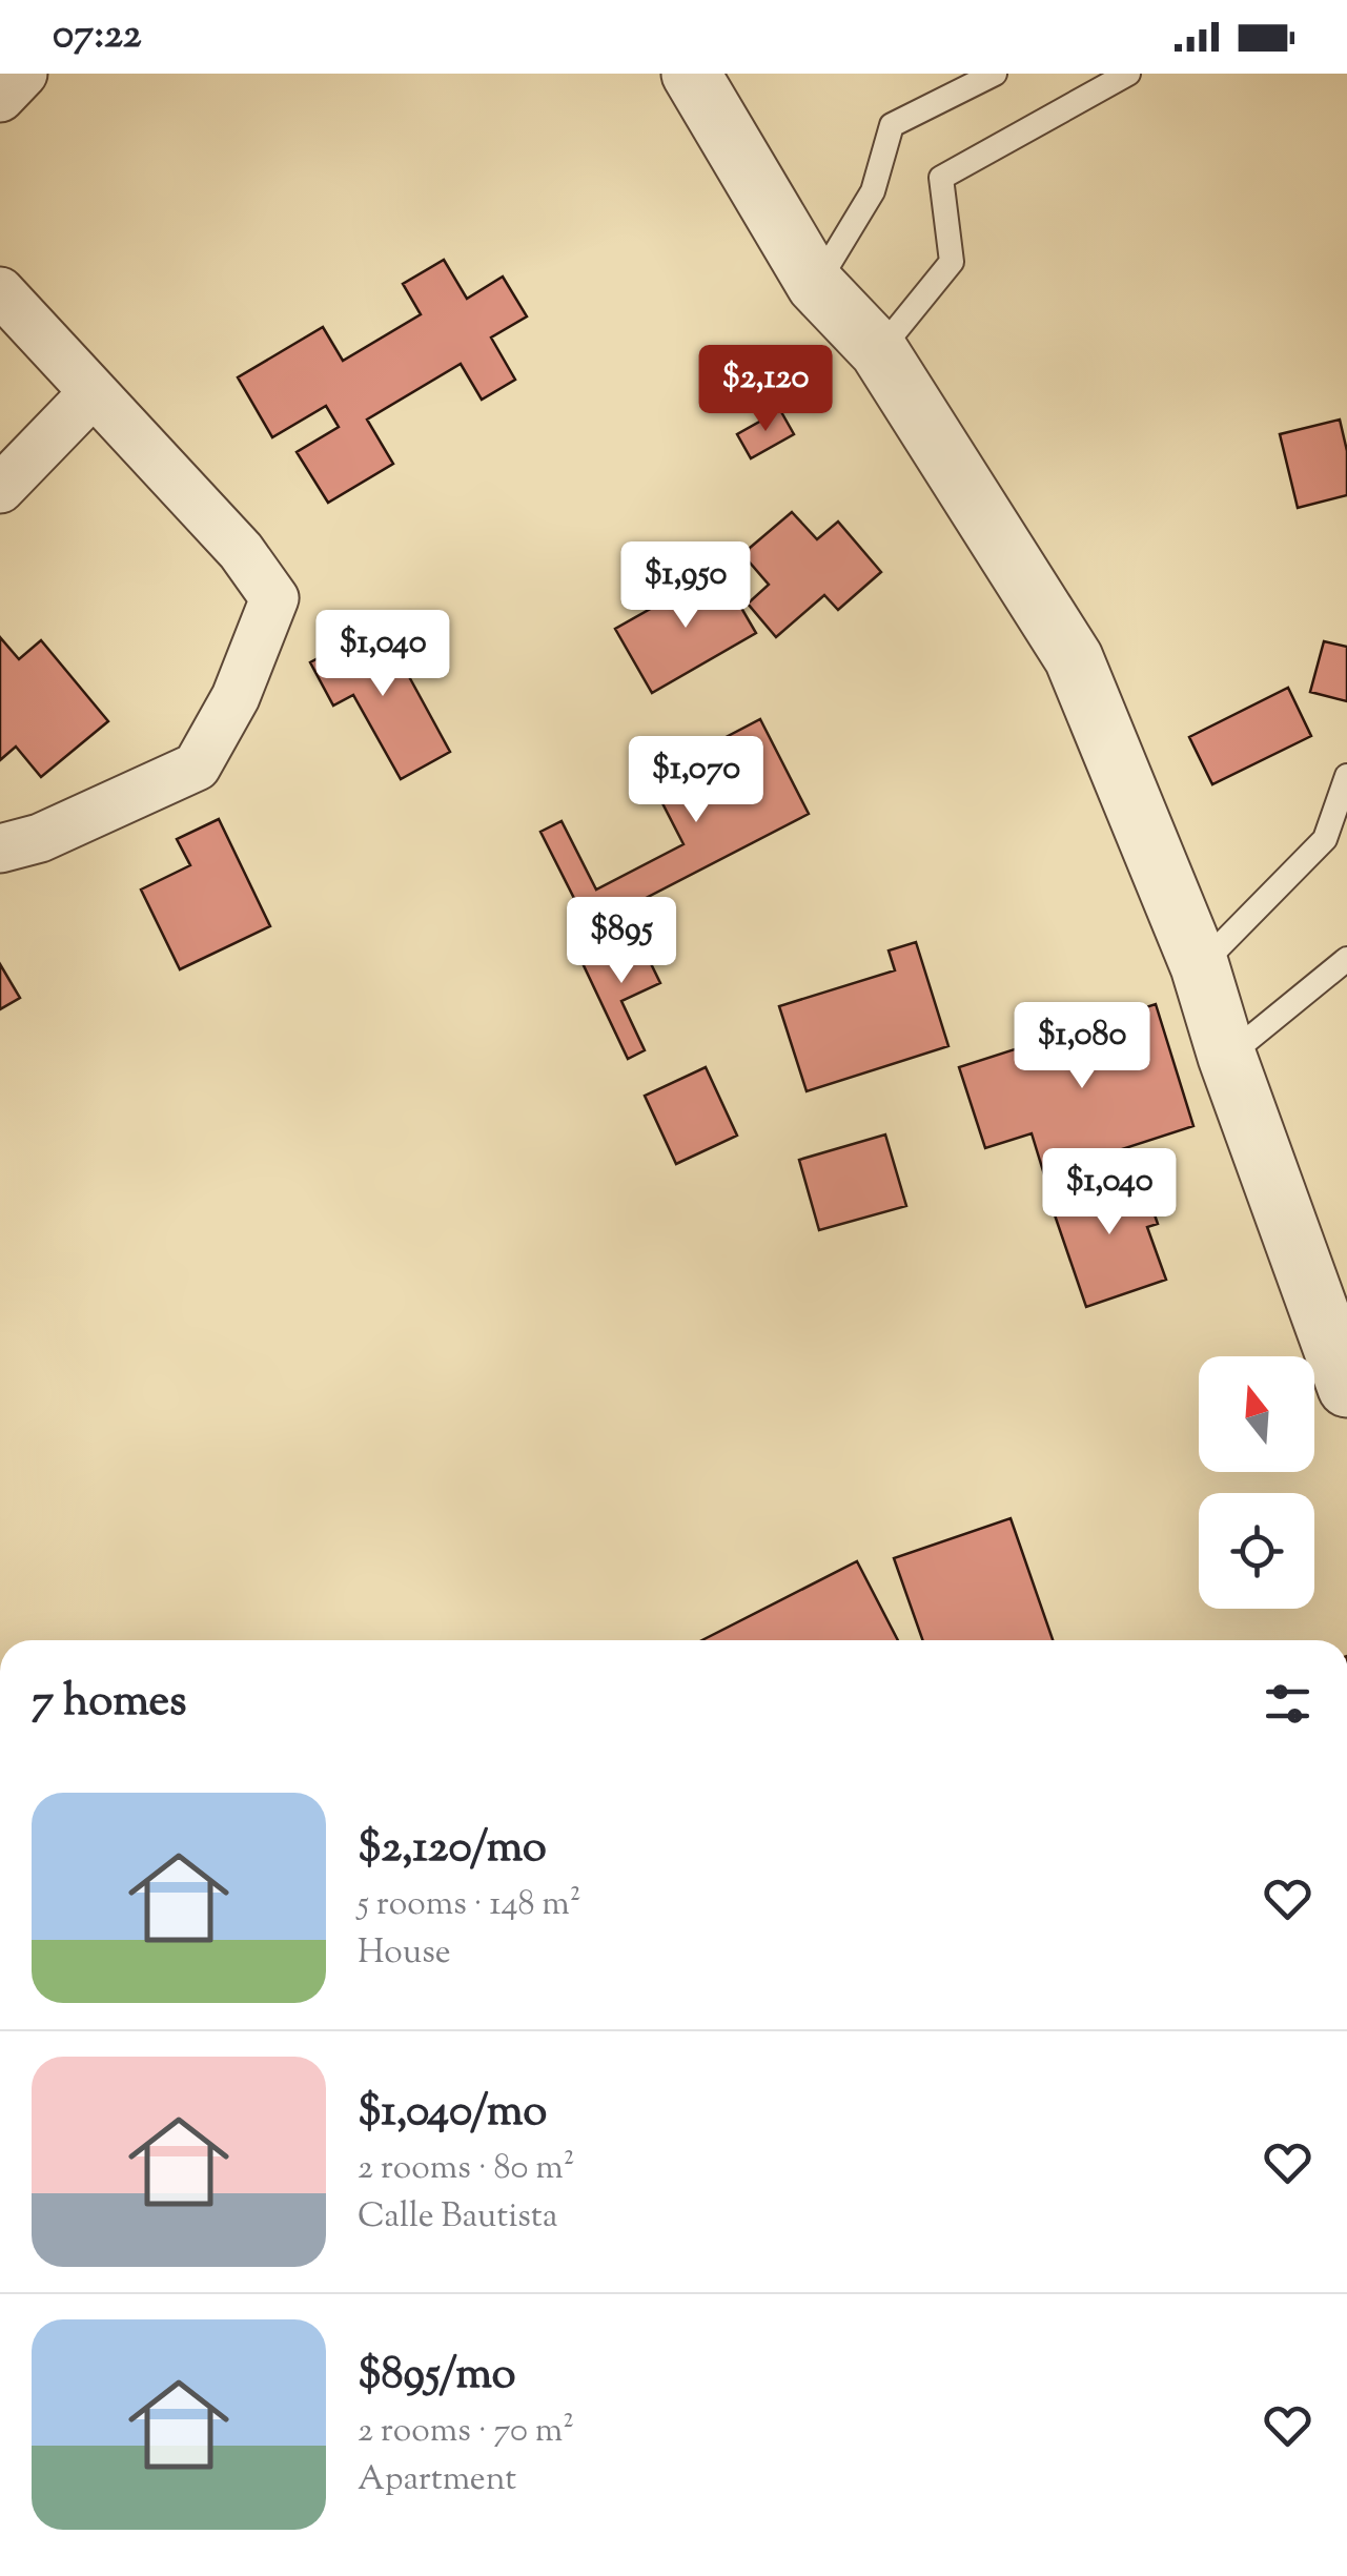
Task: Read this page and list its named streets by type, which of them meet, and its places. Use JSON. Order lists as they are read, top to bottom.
{
  "north": "top",
  "page": {
    "status": "07:22",
    "price": [
      "$2,120",
      "$1,950",
      "$1,040",
      "$1,070",
      "$895",
      "$1,080",
      "$1,040"
    ],
    "heading": "7 homes",
    "list": [
      {
        "name": "$2,120/mo",
        "note": "5 rooms · 148 m² · House"
      },
      {
        "name": "$1,040/mo",
        "note": "2 rooms · 80 m² · Calle Bautista"
      },
      {
        "name": "$895/mo",
        "note": "2 rooms · 70 m² · Apartment"
      }
    ]
  }
}
